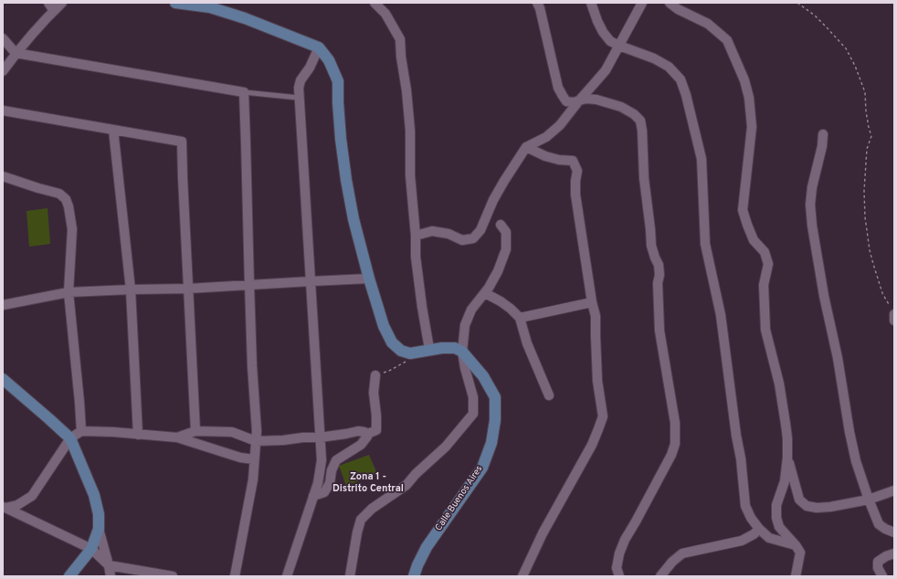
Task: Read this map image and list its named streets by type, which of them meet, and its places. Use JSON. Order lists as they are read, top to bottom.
{
  "streets": {
    "street": ["Calle Buenos Aires"]
  },
  "districts": ["Zona 1 - Distrito Central"]
}
